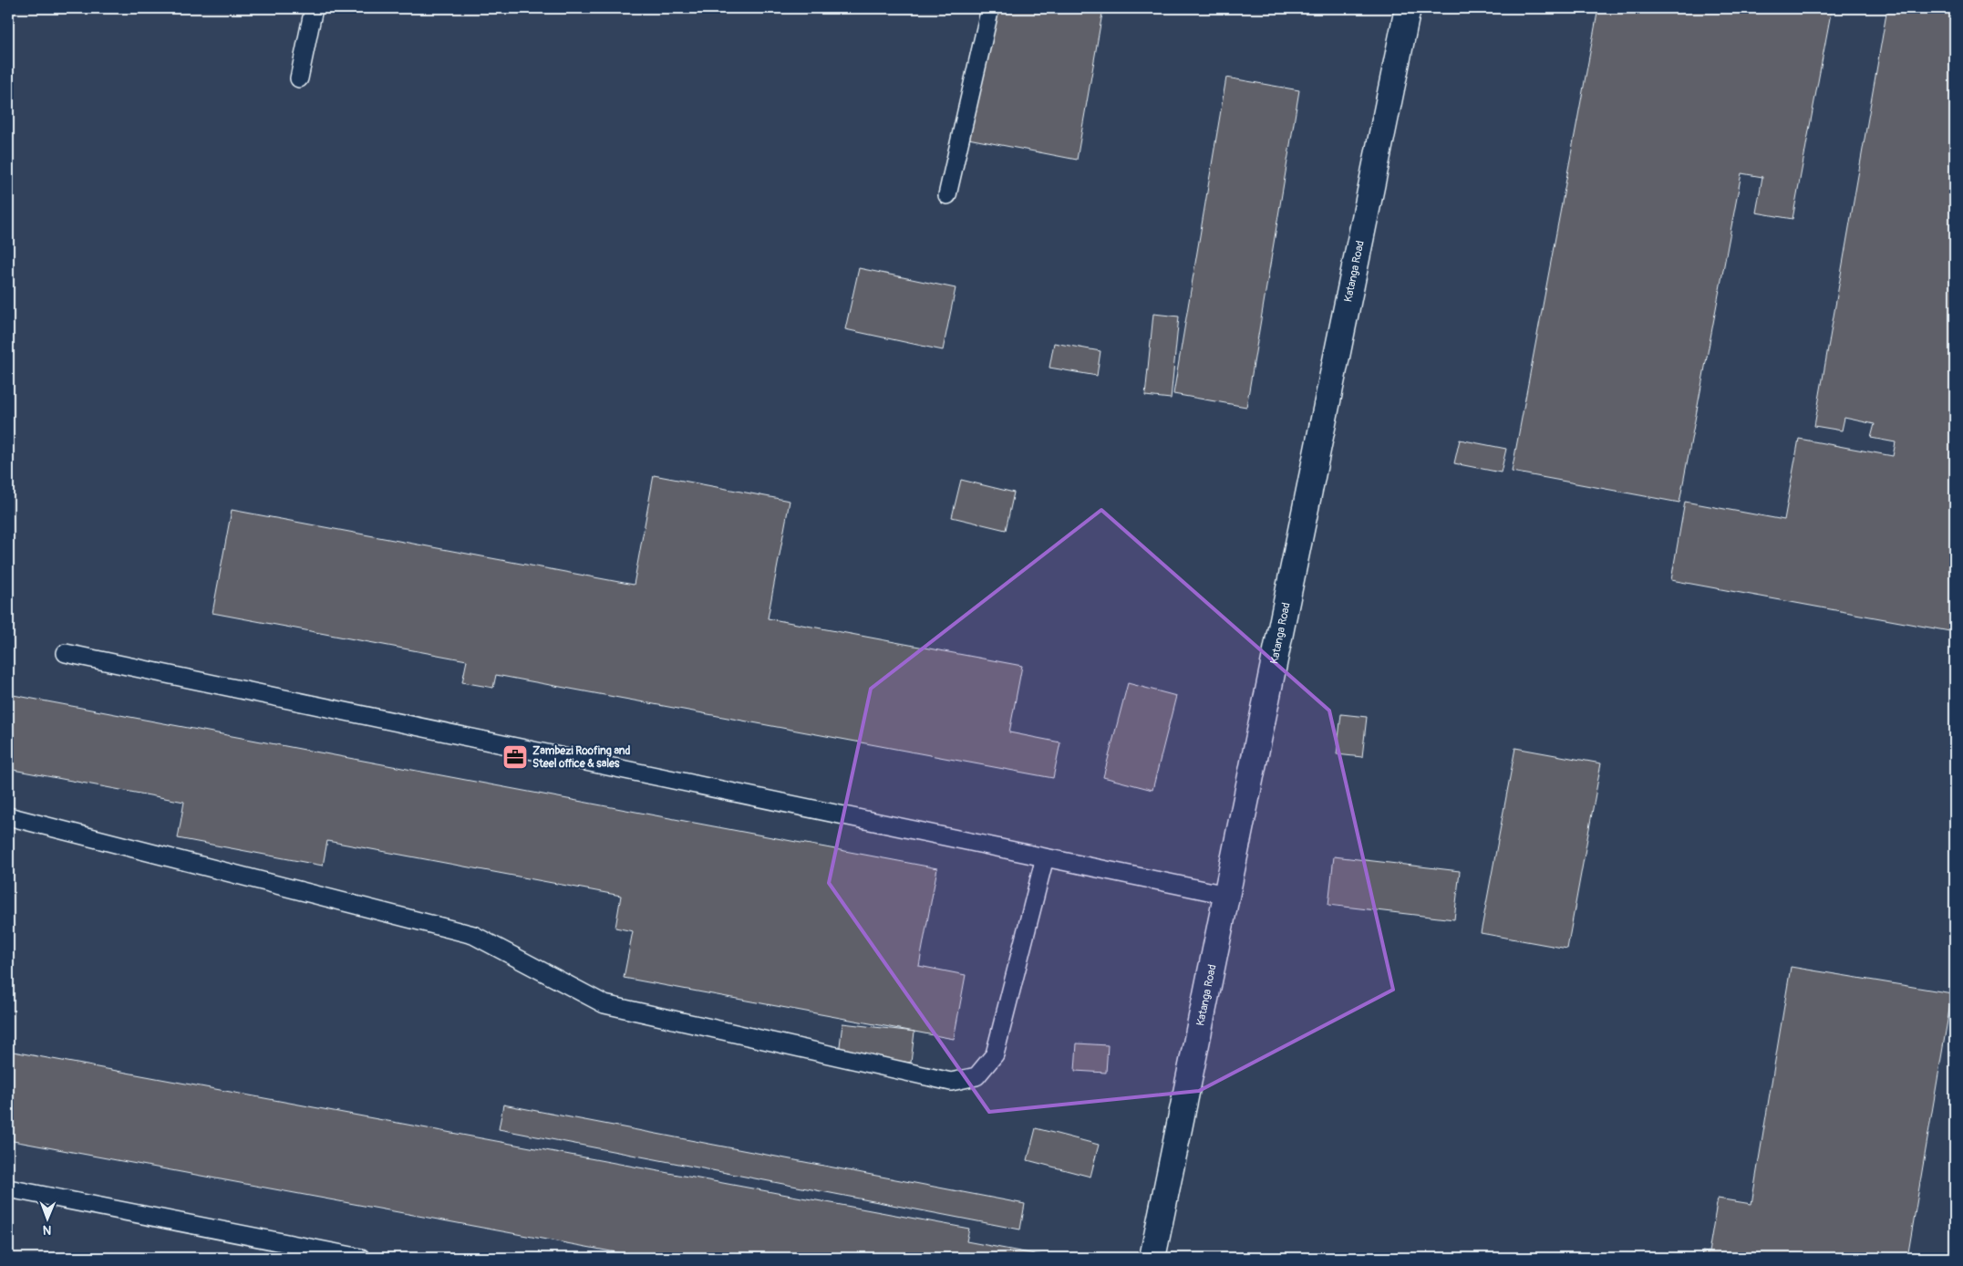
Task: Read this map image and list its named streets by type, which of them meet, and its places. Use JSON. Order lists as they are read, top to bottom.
{
  "streets": {
    "street": ["Katanga Road"]
  },
  "places": {
    "office": ["Zambezi Roofing and Steel office & sales"]
  },
  "north": "bottom"
}
